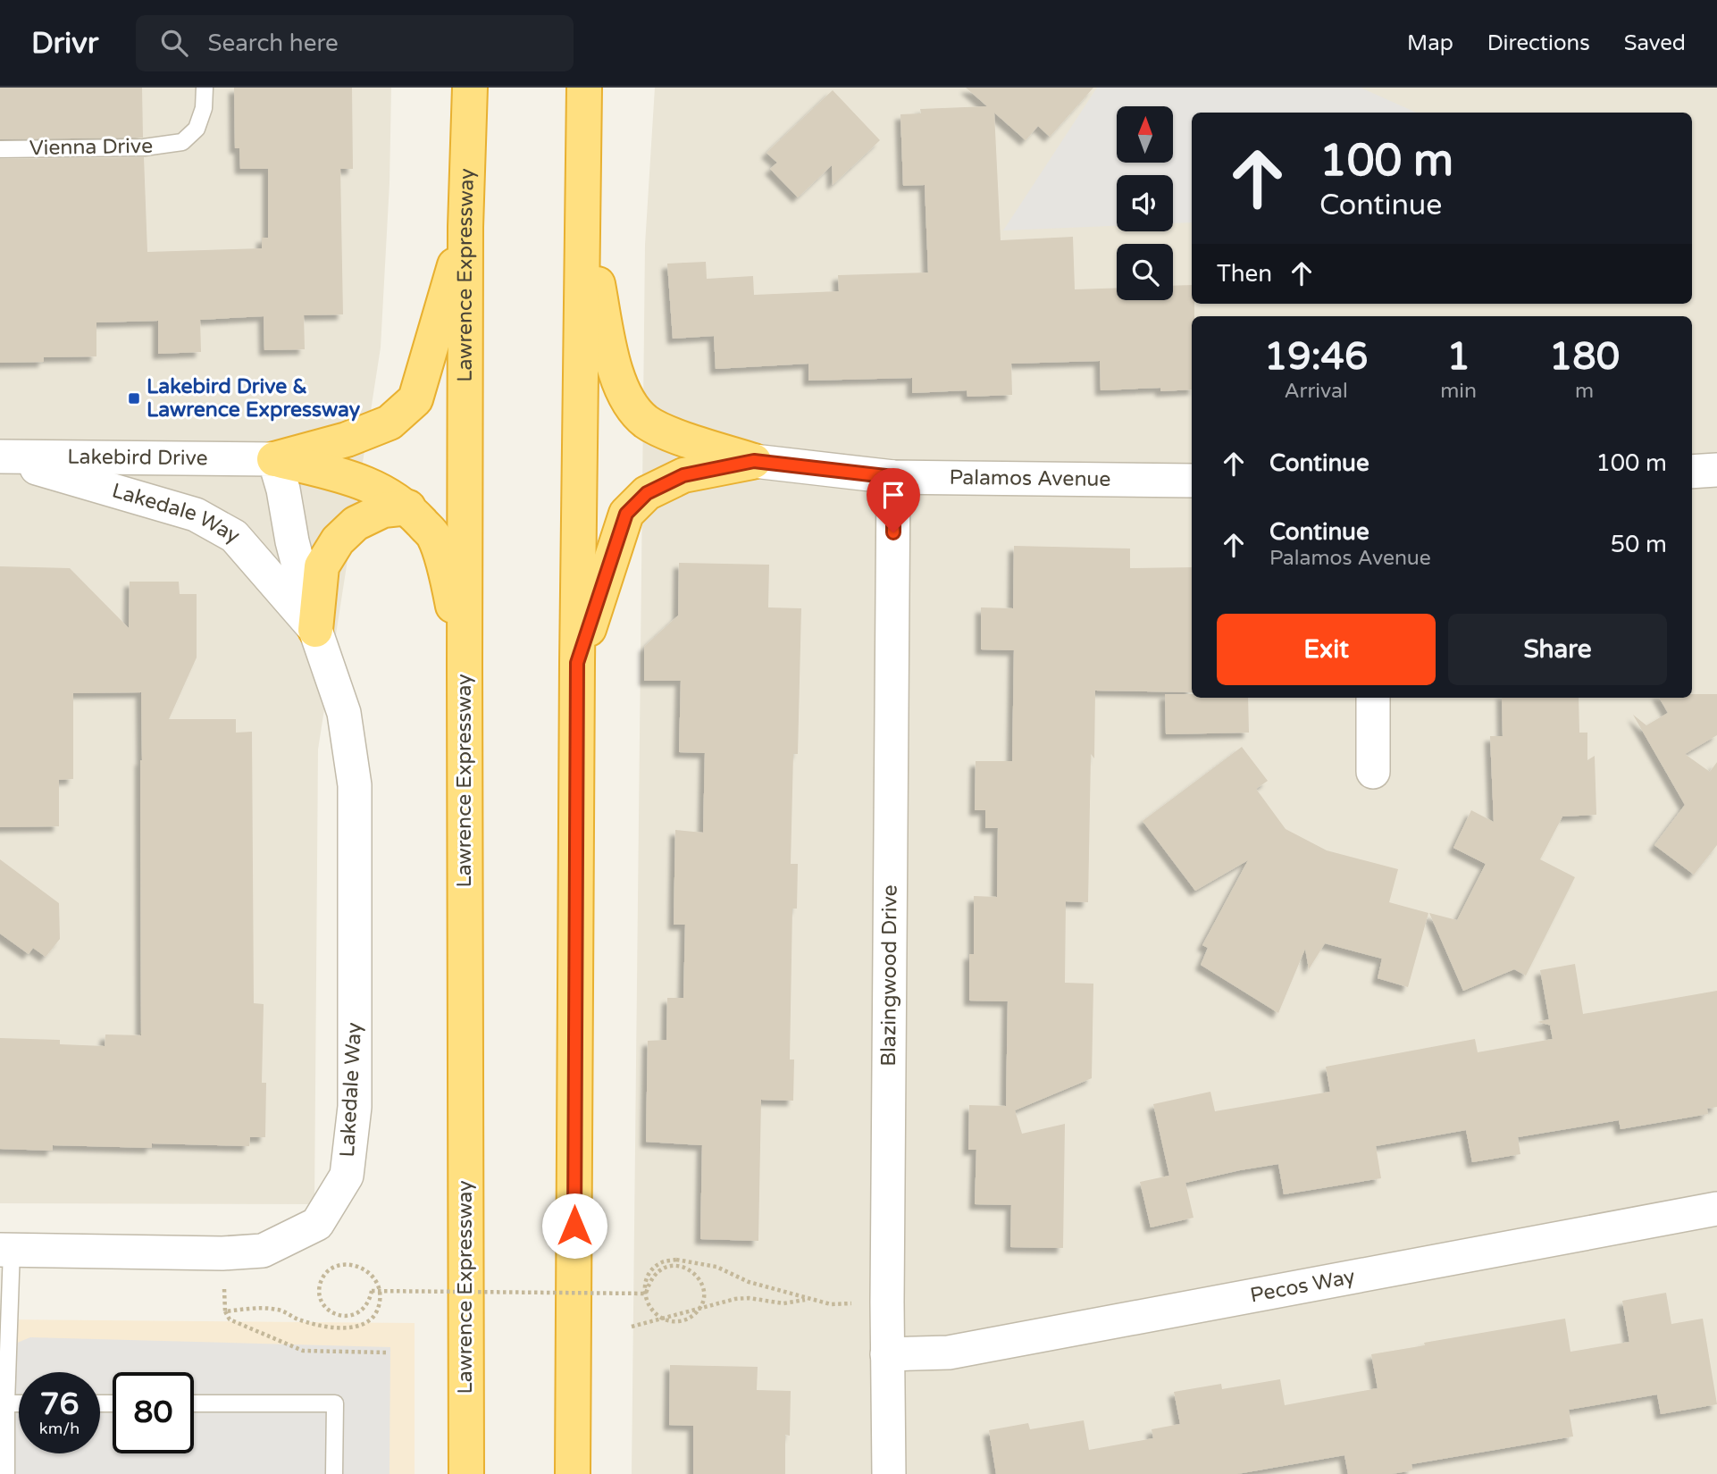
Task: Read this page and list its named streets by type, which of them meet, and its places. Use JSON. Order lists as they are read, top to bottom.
{
  "streets": {
    "highway": ["Lawrence Expressway"],
    "street": [
      "Lakebird Drive",
      "Palamos Avenue",
      "Lakedale Way",
      "Blazingwood Drive",
      "Pecos Way"
    ],
    "lane": ["Vienna Drive"]
  },
  "crossings": [
    ["Lakebird Drive", "Lakedale Way"],
    ["Palamos Avenue", "Blazingwood Drive"],
    ["Blazingwood Drive", "Pecos Way"]
  ],
  "places": {
    "transit": ["Lakebird Drive & Lawrence Expressway"]
  },
  "north": "top",
  "page": {
    "header": "Drivr",
    "search": "Search here",
    "nav": ["Map", "Directions", "Saved"],
    "turn": ["100 m", "Continue"],
    "then": "Then",
    "eta": [
      "19:46",
      "Arrival",
      "1",
      "min",
      "180",
      "m"
    ],
    "list": [
      {
        "name": "Continue",
        "value": "100 m"
      },
      {
        "name": "Continue",
        "note": "Palamos Avenue",
        "value": "50 m"
      }
    ],
    "buttons": ["Exit", "Share"],
    "speed": "76 km/h",
    "limit": "80"
  }
}
